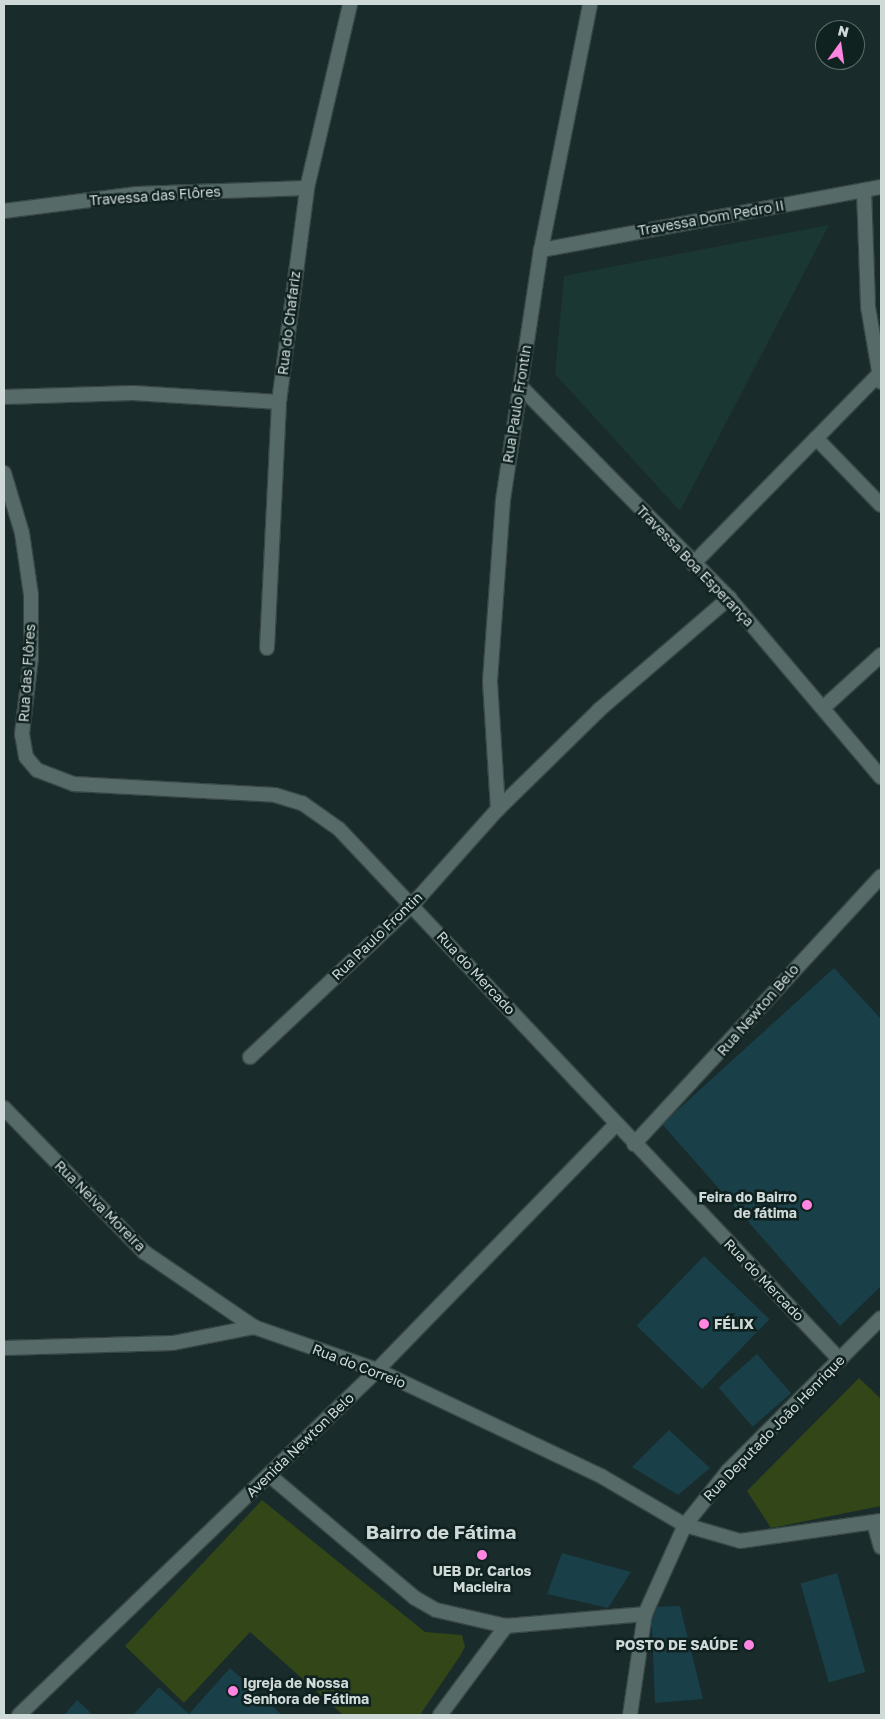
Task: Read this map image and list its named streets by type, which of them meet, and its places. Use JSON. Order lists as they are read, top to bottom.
{
  "streets": {
    "street": [
      "Travessa das Flôres",
      "Travessa Dom Pedro II",
      "Rua do Chafariz",
      "Rua Paulo Frontin",
      "Travessa Boa Esperança",
      "Rua das Flôres",
      "Rua do Mercado",
      "Rua Newton Belo",
      "Rua Neiva Moreira",
      "Rua do Correio",
      "Rua Deputado João Henrique",
      "Avenida Newton Belo"
    ]
  },
  "crossings": [
    ["Travessa das Flôres", "Rua do Chafariz"],
    ["Travessa Dom Pedro II", "Rua Paulo Frontin"],
    ["Rua Paulo Frontin", "Travessa Boa Esperança"],
    ["Rua Paulo Frontin", "Rua do Mercado"],
    ["Rua das Flôres", "Rua do Mercado"],
    ["Rua do Mercado", "Rua Newton Belo"],
    ["Rua do Mercado", "Rua Deputado João Henrique"],
    ["Rua do Mercado", "Avenida Newton Belo"],
    ["Rua Neiva Moreira", "Rua do Correio"],
    ["Rua do Correio", "Rua Deputado João Henrique"],
    ["Rua do Correio", "Avenida Newton Belo"]
  ],
  "districts": ["Bairro de Fátima"],
  "places": [
    "Feira do Bairro de fátima",
    "FÉLIX",
    "UEB Dr. Carlos Macieira",
    "POSTO DE SAÚDE",
    "Igreja de Nossa Senhora de Fátima"
  ],
  "north": "top"
}
